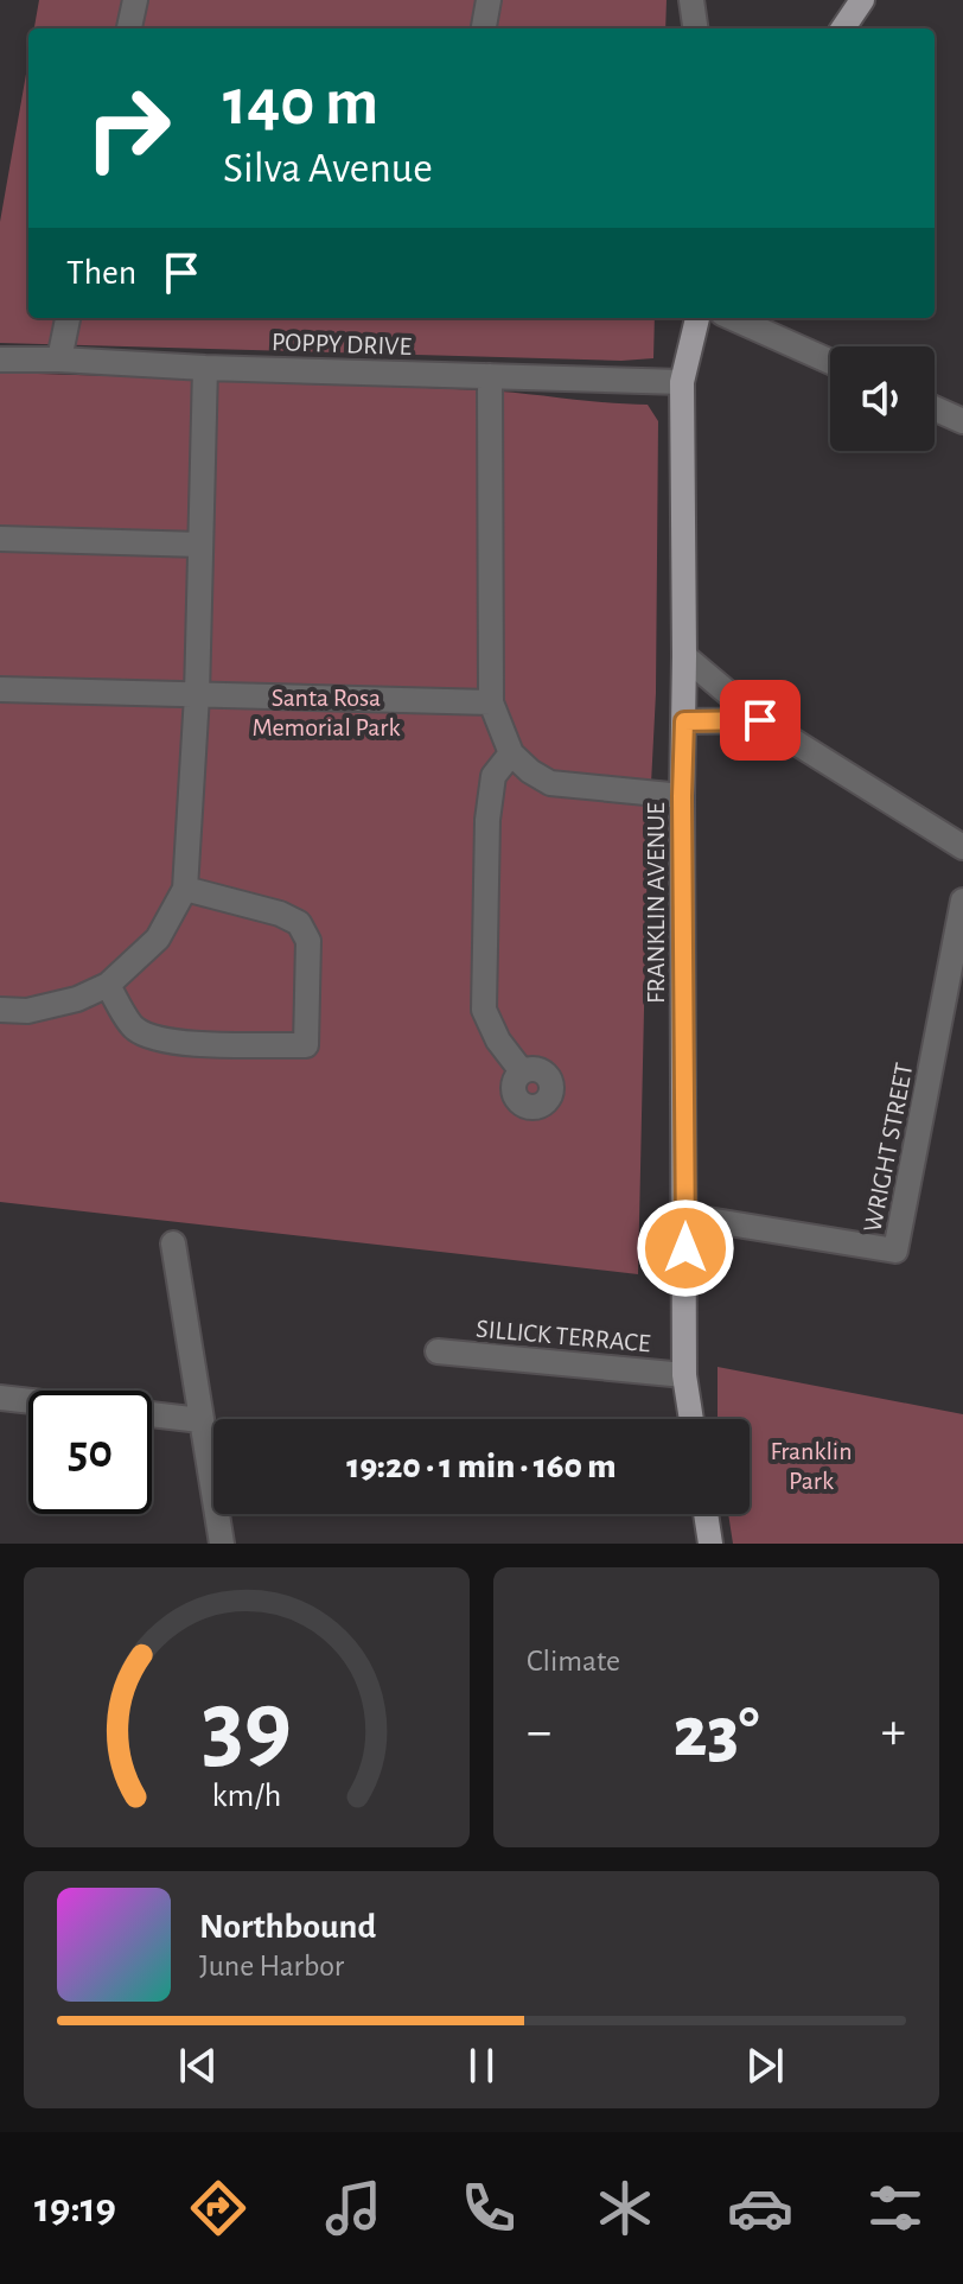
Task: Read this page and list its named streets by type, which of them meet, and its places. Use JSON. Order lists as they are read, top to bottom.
{
  "streets": {
    "main road": ["FRANKLIN AVENUE"],
    "street": ["POPPY DRIVE", "WRIGHT STREET", "SILLICK TERRACE"]
  },
  "crossings": [
    ["POPPY DRIVE", "FRANKLIN AVENUE"],
    ["FRANKLIN AVENUE", "WRIGHT STREET"],
    ["FRANKLIN AVENUE", "SILLICK TERRACE"]
  ],
  "parks": ["Santa Rosa Memorial Park", "Franklin Park"],
  "page": {
    "turn": ["140 m", "Silva Avenue"],
    "then": "Then",
    "limit": "50",
    "trip": "19:20 · 1 min · 160 m",
    "tile": "Climate",
    "heat": ["−", "23°", "+"],
    "song": ["Northbound", "June Harbor"],
    "tabs": "19:19",
    "gauge": ["39", "km/h"]
  }
}
